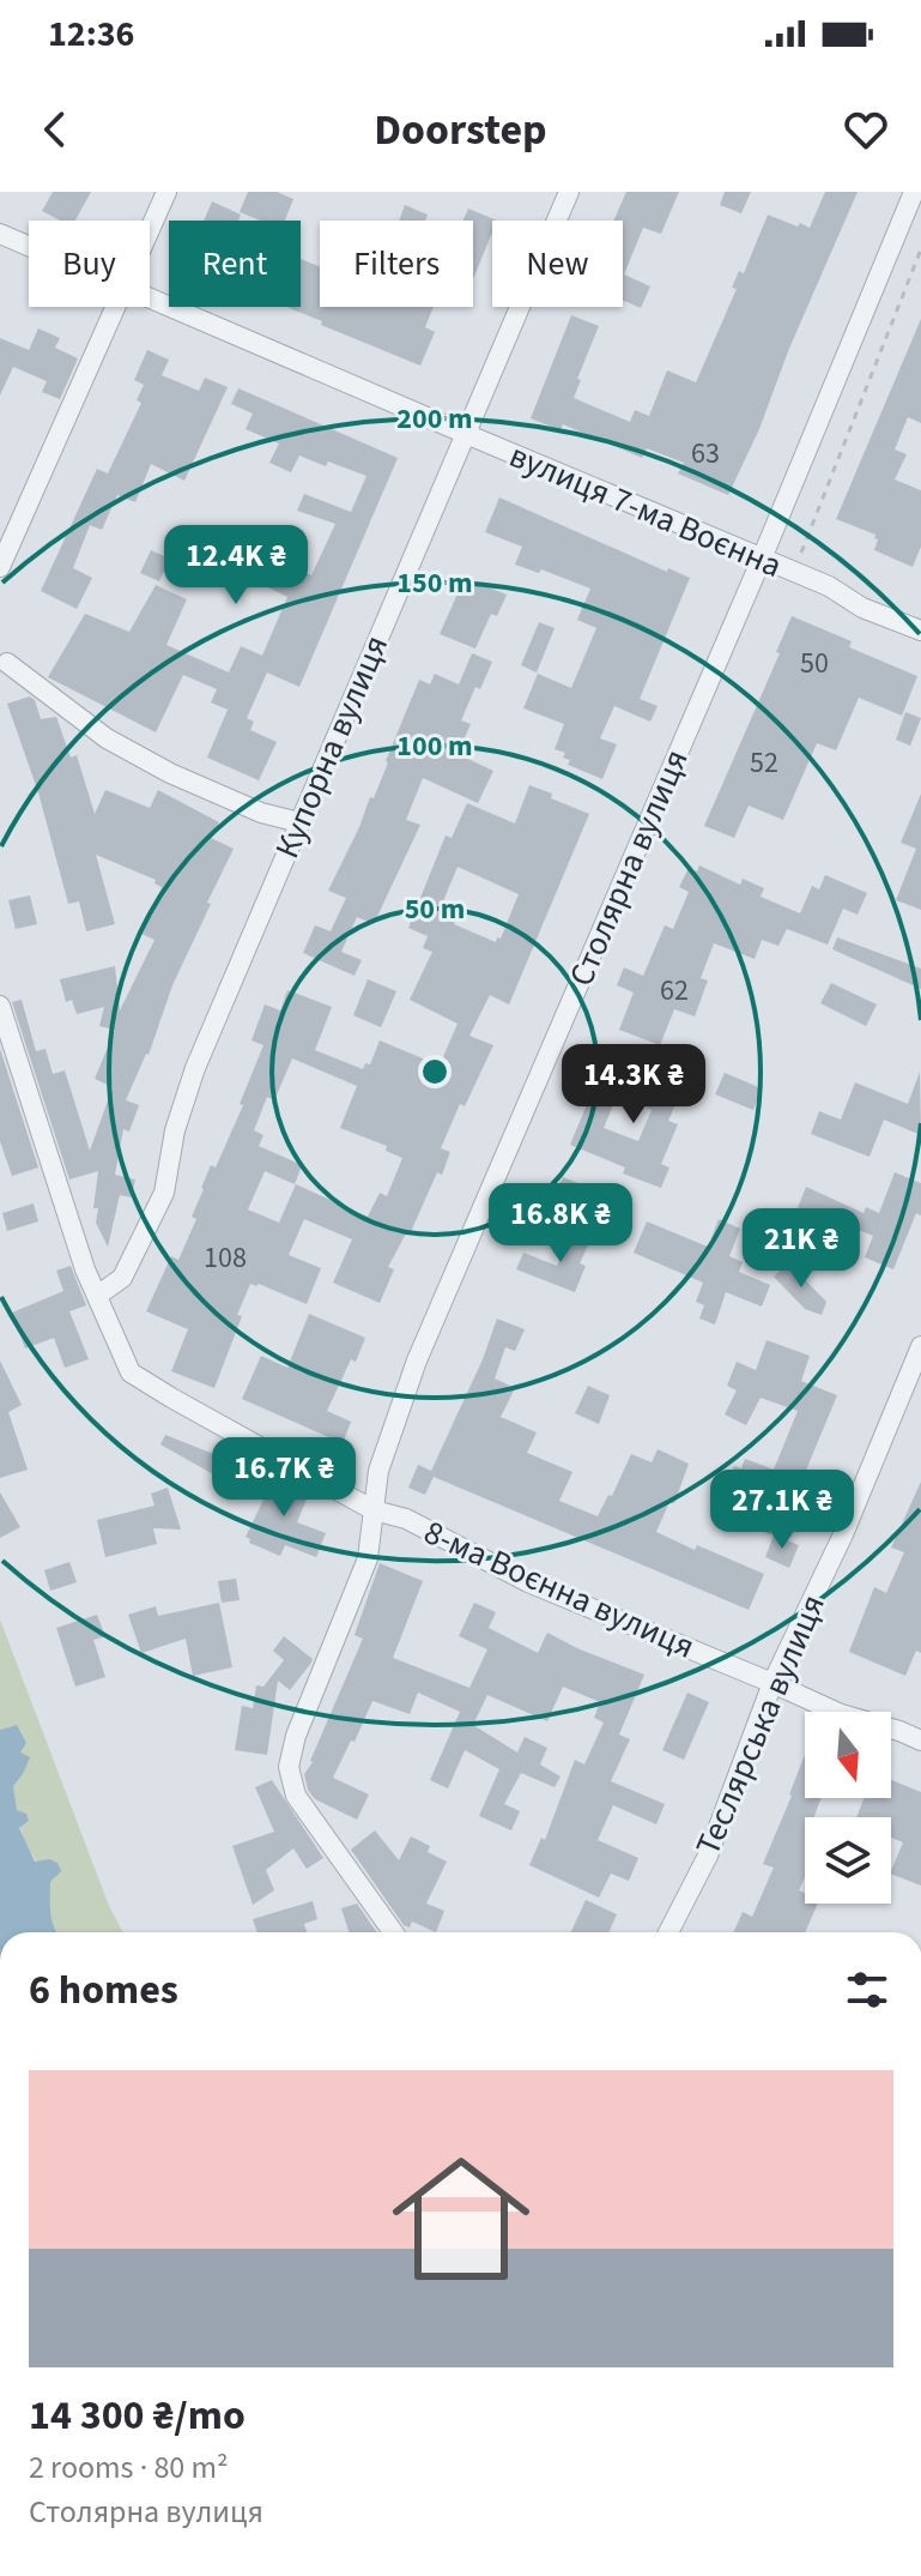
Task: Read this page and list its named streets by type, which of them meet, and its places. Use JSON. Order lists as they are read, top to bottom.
{
  "streets": {
    "street": [
      "вулиця 7-ма Воєнна",
      "Купорна вулиця",
      "Столярна вулиця",
      "8-ма Воєнна вулиця",
      "Теслярська вулиця"
    ]
  },
  "crossings": [
    ["вулиця 7-ма Воєнна", "Купорна вулиця"],
    ["вулиця 7-ма Воєнна", "Столярна вулиця"],
    ["Купорна вулиця", "8-ма Воєнна вулиця"],
    ["Столярна вулиця", "8-ма Воєнна вулиця"],
    ["8-ма Воєнна вулиця", "Теслярська вулиця"]
  ],
  "house_numbers": [
    "63",
    "50",
    "52",
    "62",
    "108"
  ],
  "north": "bottom",
  "page": {
    "status": "12:36",
    "header": "Doorstep",
    "chip": [
      "Buy",
      "Rent",
      "Filters",
      "New"
    ],
    "price": [
      "12.4K ₴",
      "14.3K ₴",
      "16.8K ₴",
      "21K ₴",
      "16.7K ₴",
      "27.1K ₴"
    ],
    "heading": "6 homes",
    "list": [
      {
        "name": "14 300 ₴/mo",
        "note": "2 rooms · 80 m² · Столярна вулиця"
      }
    ]
  },
  "rings": [
    "200 m",
    "150 m",
    "100 m",
    "50 m"
  ]
}
